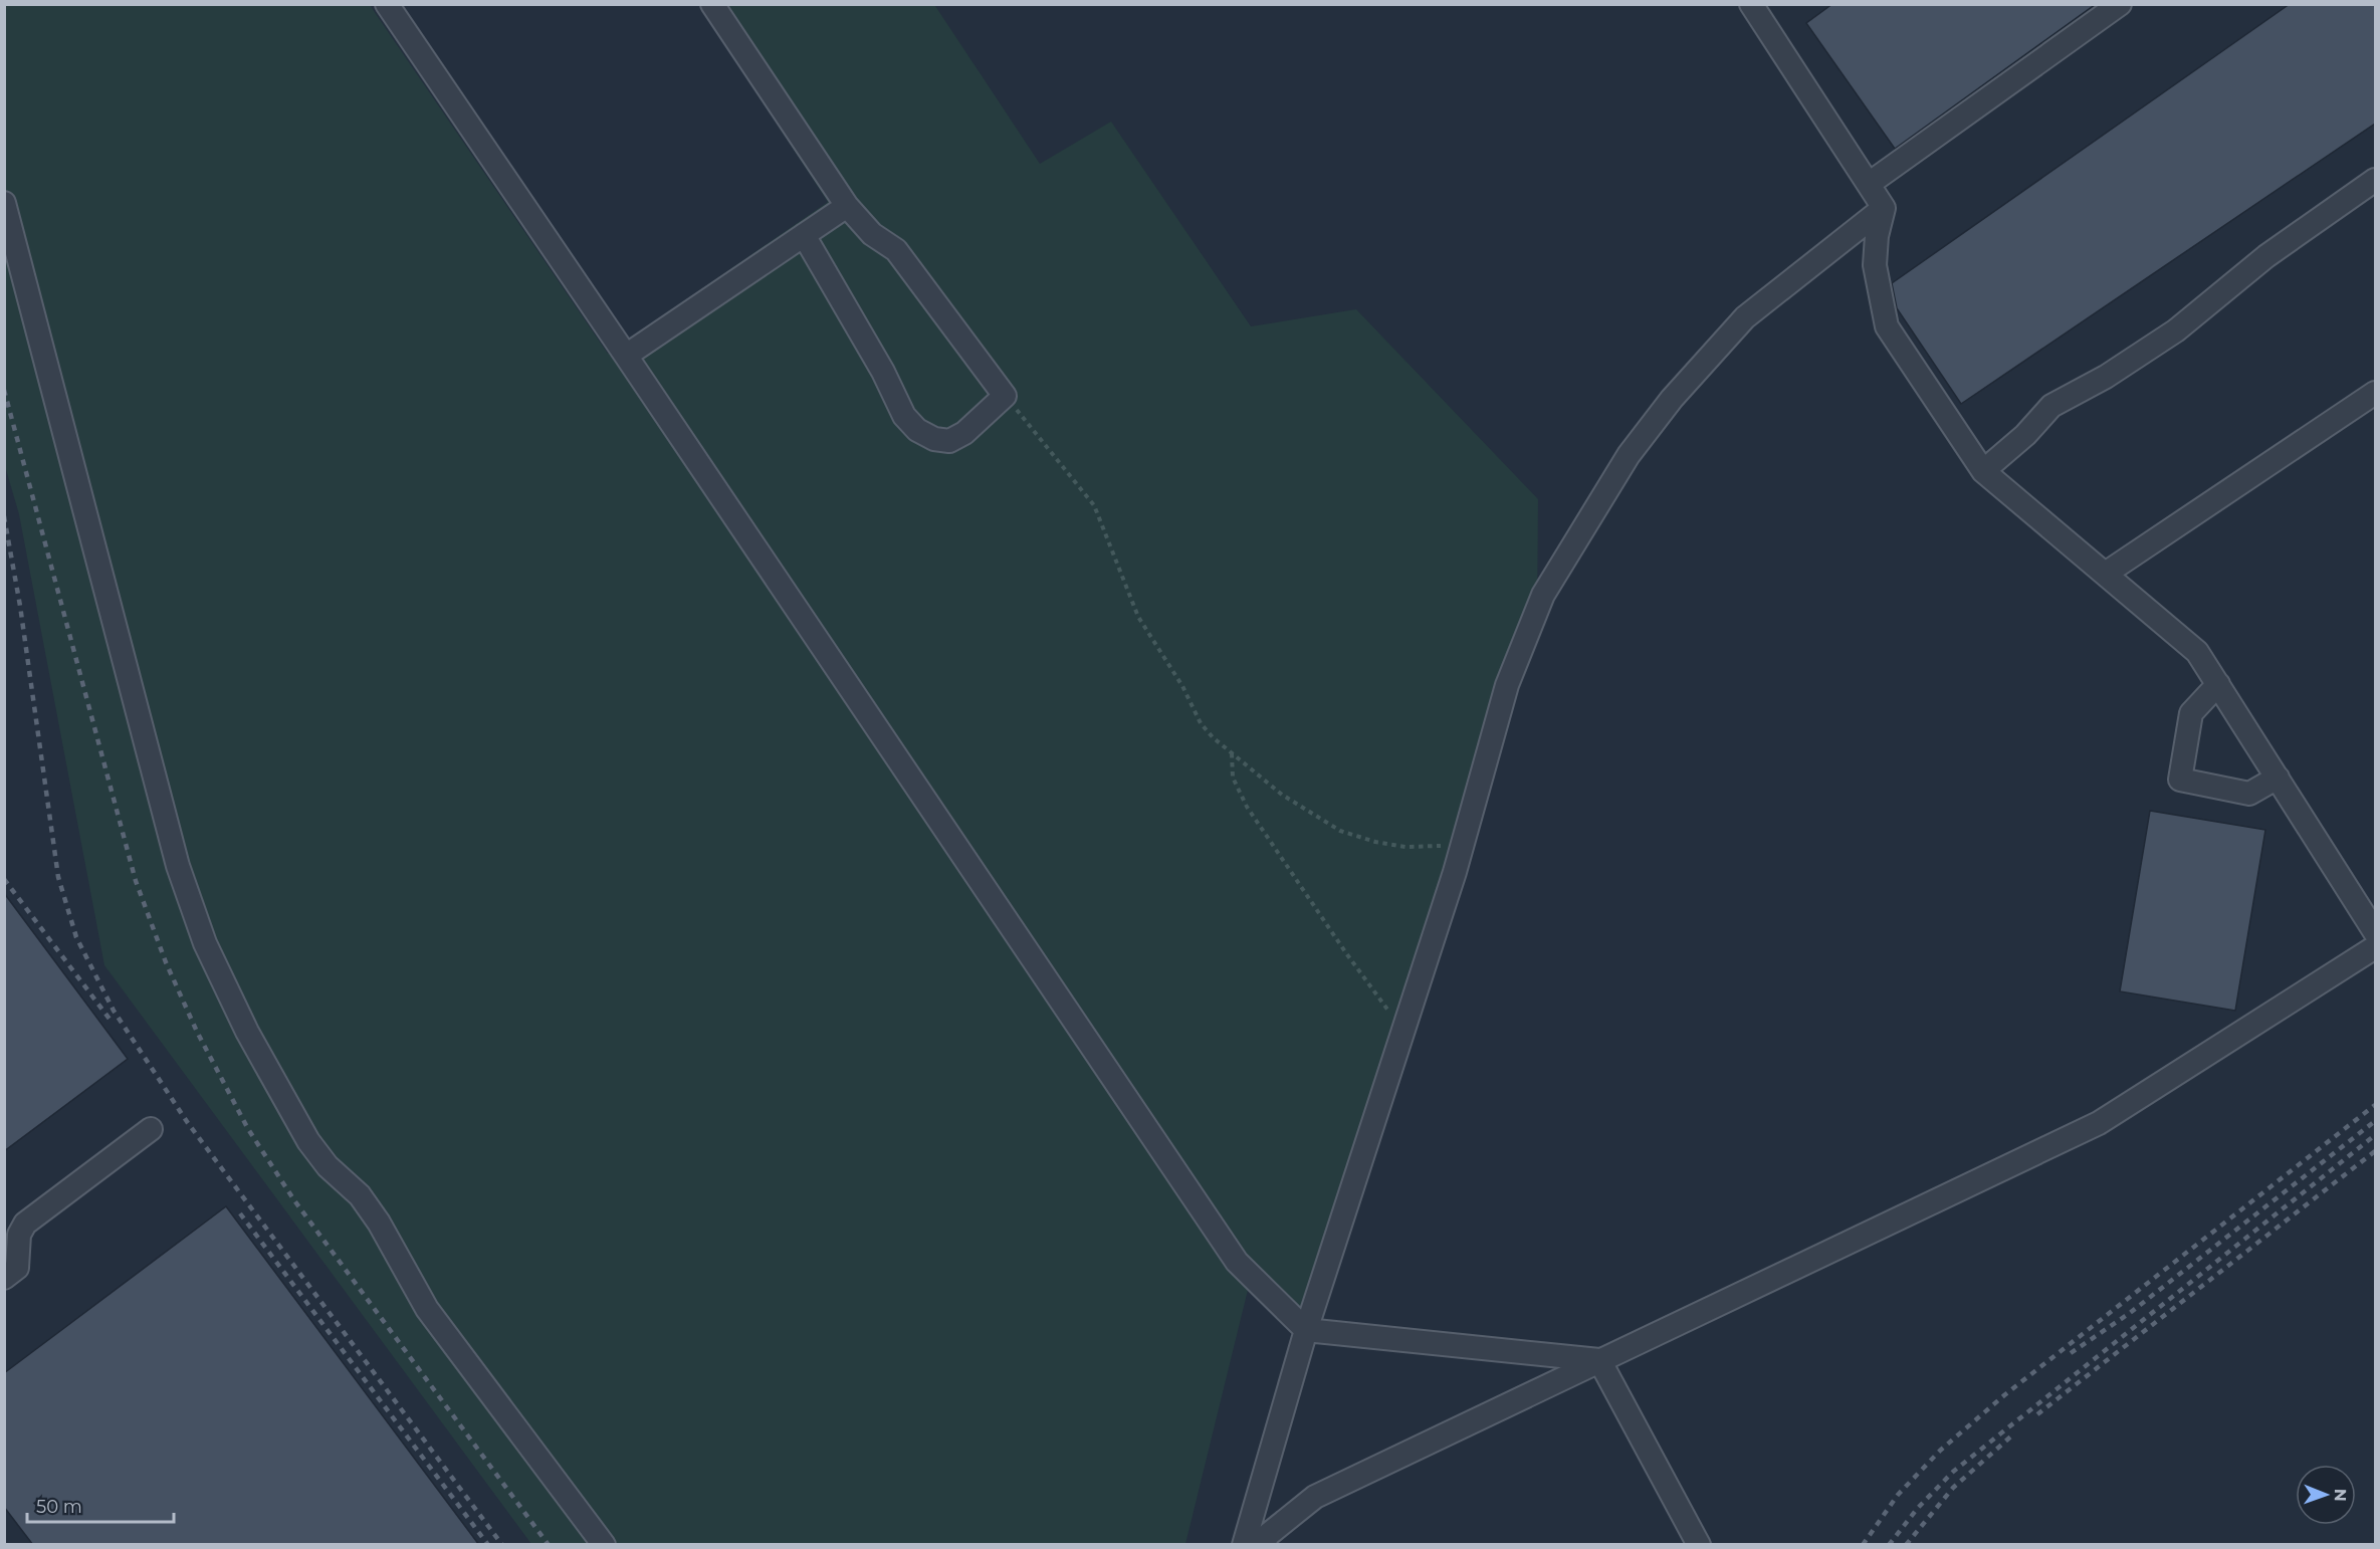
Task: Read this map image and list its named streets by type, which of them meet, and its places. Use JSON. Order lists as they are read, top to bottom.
{
  "scale_bar": "50 m",
  "north": "right"
}
